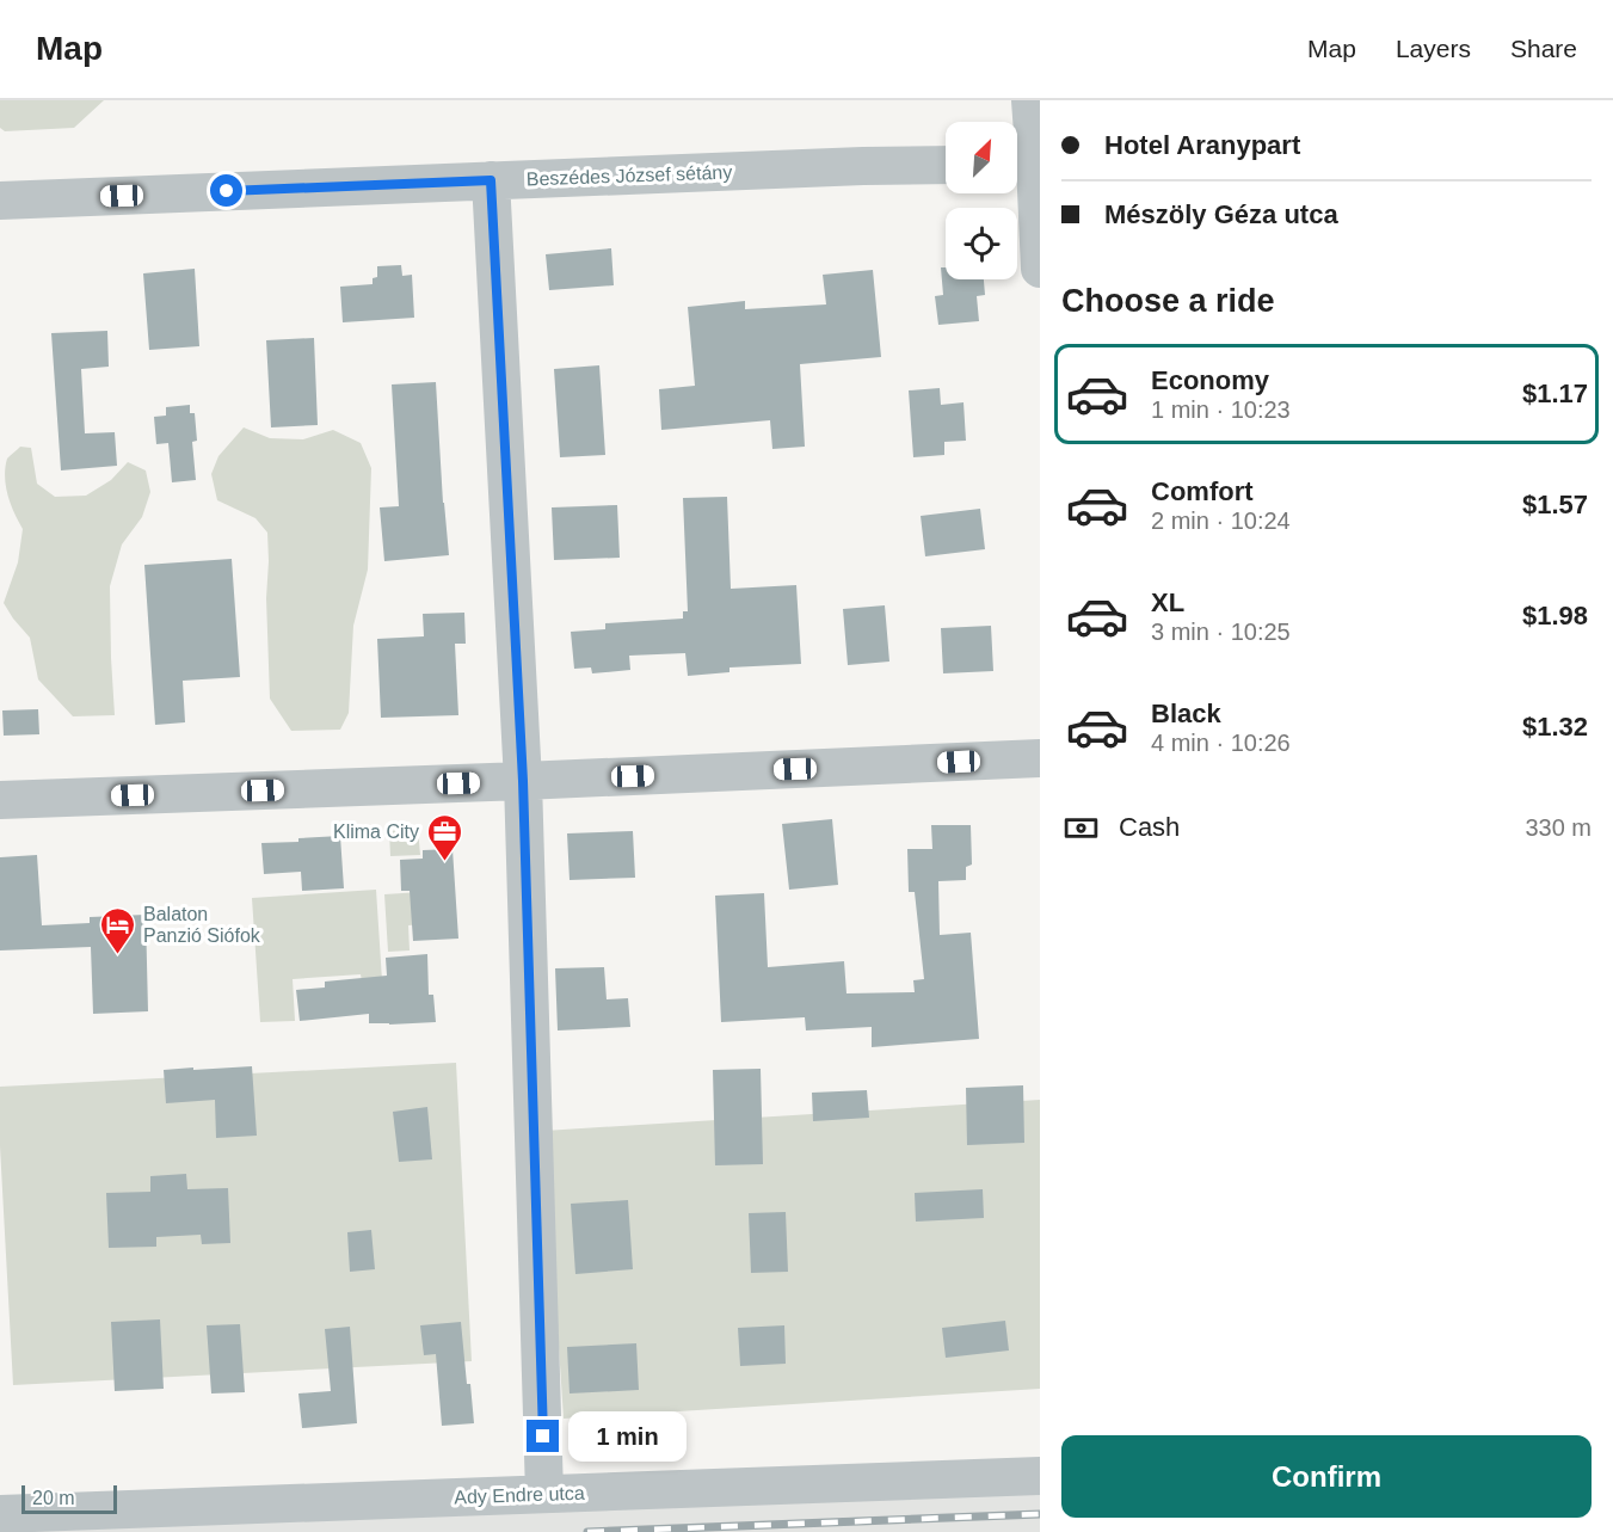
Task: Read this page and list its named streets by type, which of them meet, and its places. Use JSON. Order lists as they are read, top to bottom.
{
  "streets": {
    "street": ["Beszédes József sétány", "Ady Endre utca"]
  },
  "places": {
    "office": ["Klima City"],
    "hotel": ["Balaton Panzió Siófok"]
  },
  "scale_bar": "20 m",
  "north": "top right",
  "page": {
    "header": "Map",
    "nav": ["Map", "Layers", "Share"],
    "banner": ["Hotel Aranypart", "Mészöly Géza utca"],
    "heading": "Choose a ride",
    "list": [
      {
        "name": "Economy",
        "note": "1 min · 10:23",
        "value": "$1.17"
      },
      {
        "name": "Comfort",
        "note": "2 min · 10:24",
        "value": "$1.57"
      },
      {
        "name": "XL",
        "note": "3 min · 10:25",
        "value": "$1.98"
      },
      {
        "name": "Black",
        "note": "4 min · 10:26",
        "value": "$1.32"
      }
    ],
    "pay": ["Cash", "330 m"],
    "bubble": "1 min",
    "buttons": "Confirm",
    "scale": "20 m"
  }
}
